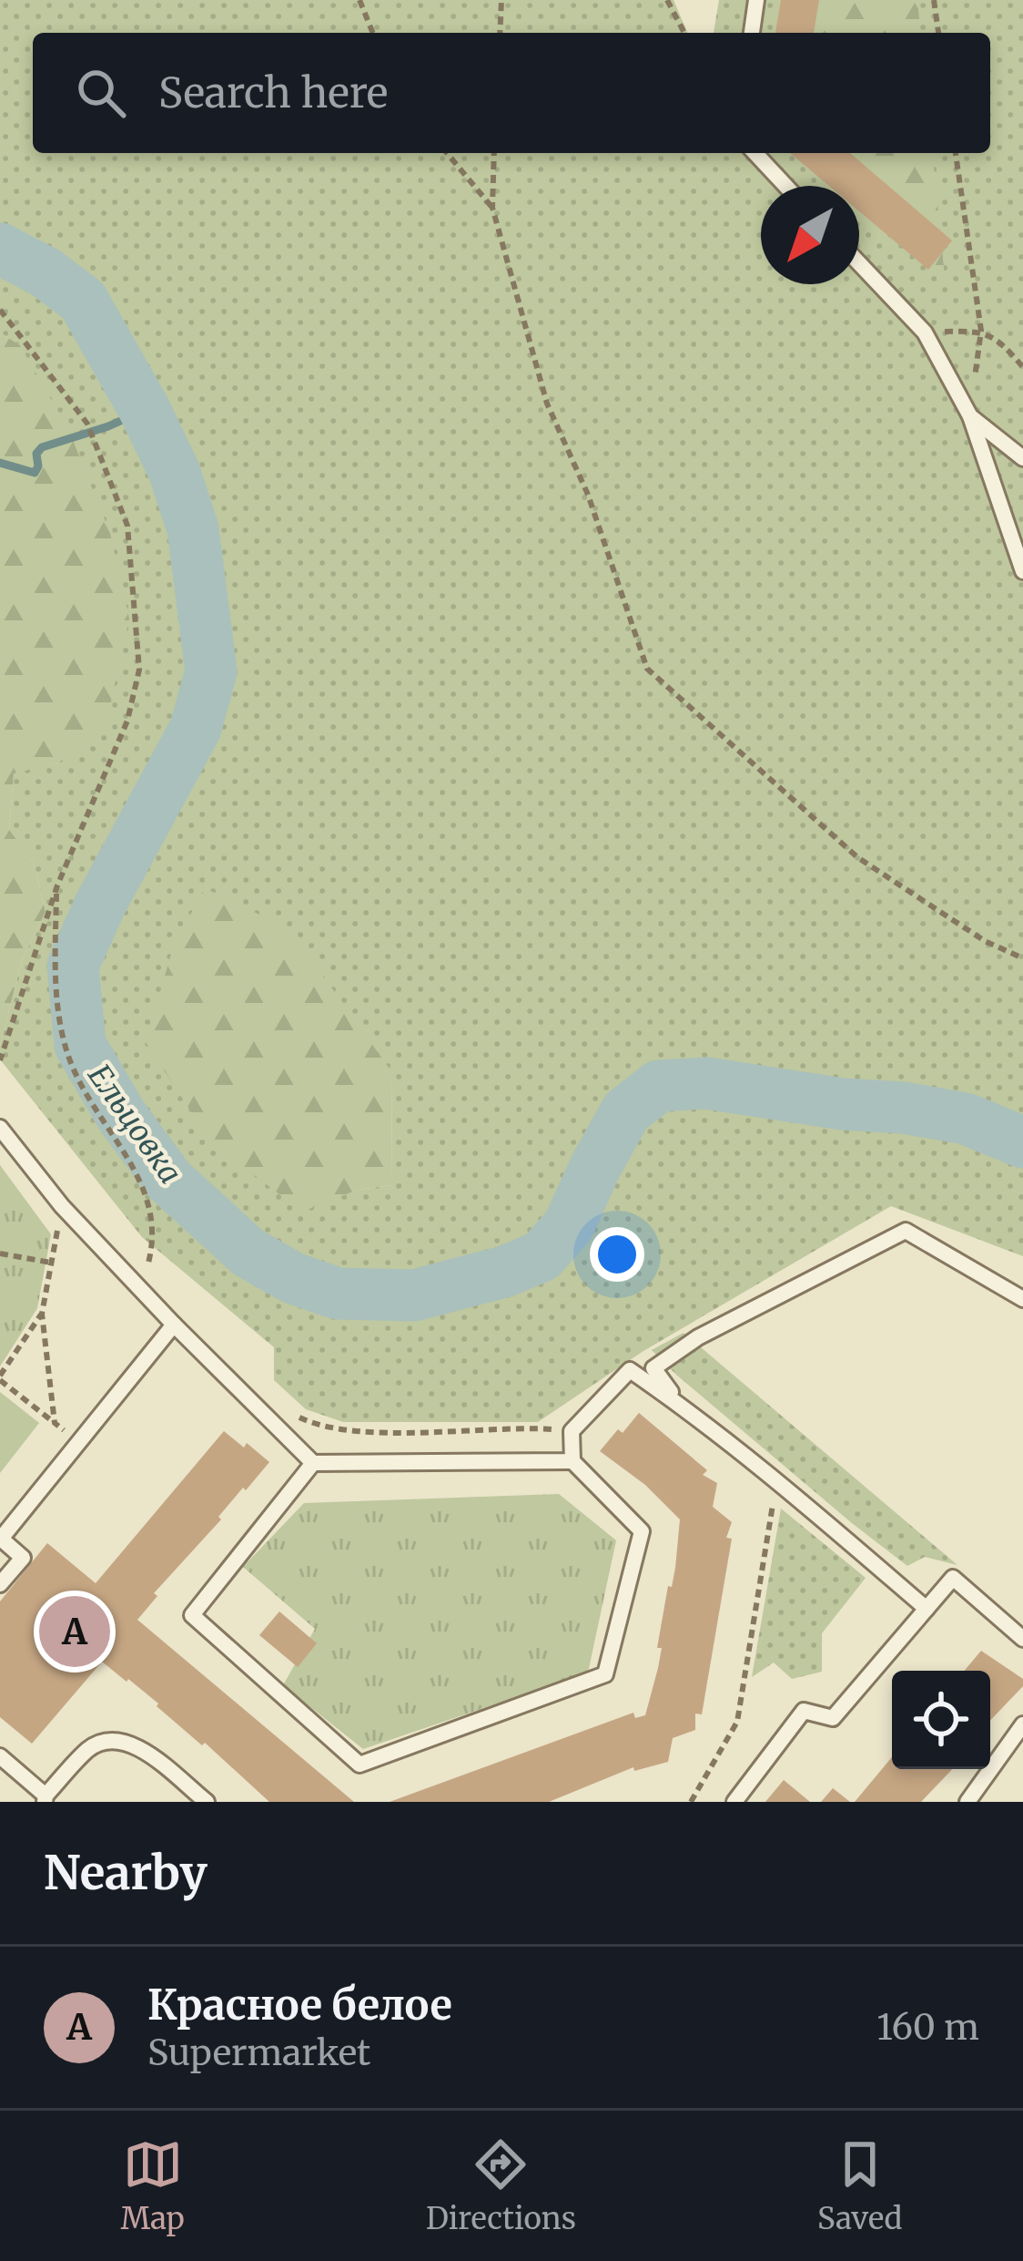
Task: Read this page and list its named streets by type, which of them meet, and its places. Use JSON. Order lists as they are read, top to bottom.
{
  "water": ["Ельцовка"],
  "north": "bottom left",
  "page": {
    "search": "Search here",
    "pins": "A",
    "heading": "Nearby",
    "list": [
      {
        "mark": "A",
        "name": "Красное белое",
        "note": "Supermarket",
        "value": "160 m"
      }
    ],
    "nav": ["Map", "Directions", "Saved"]
  }
}
